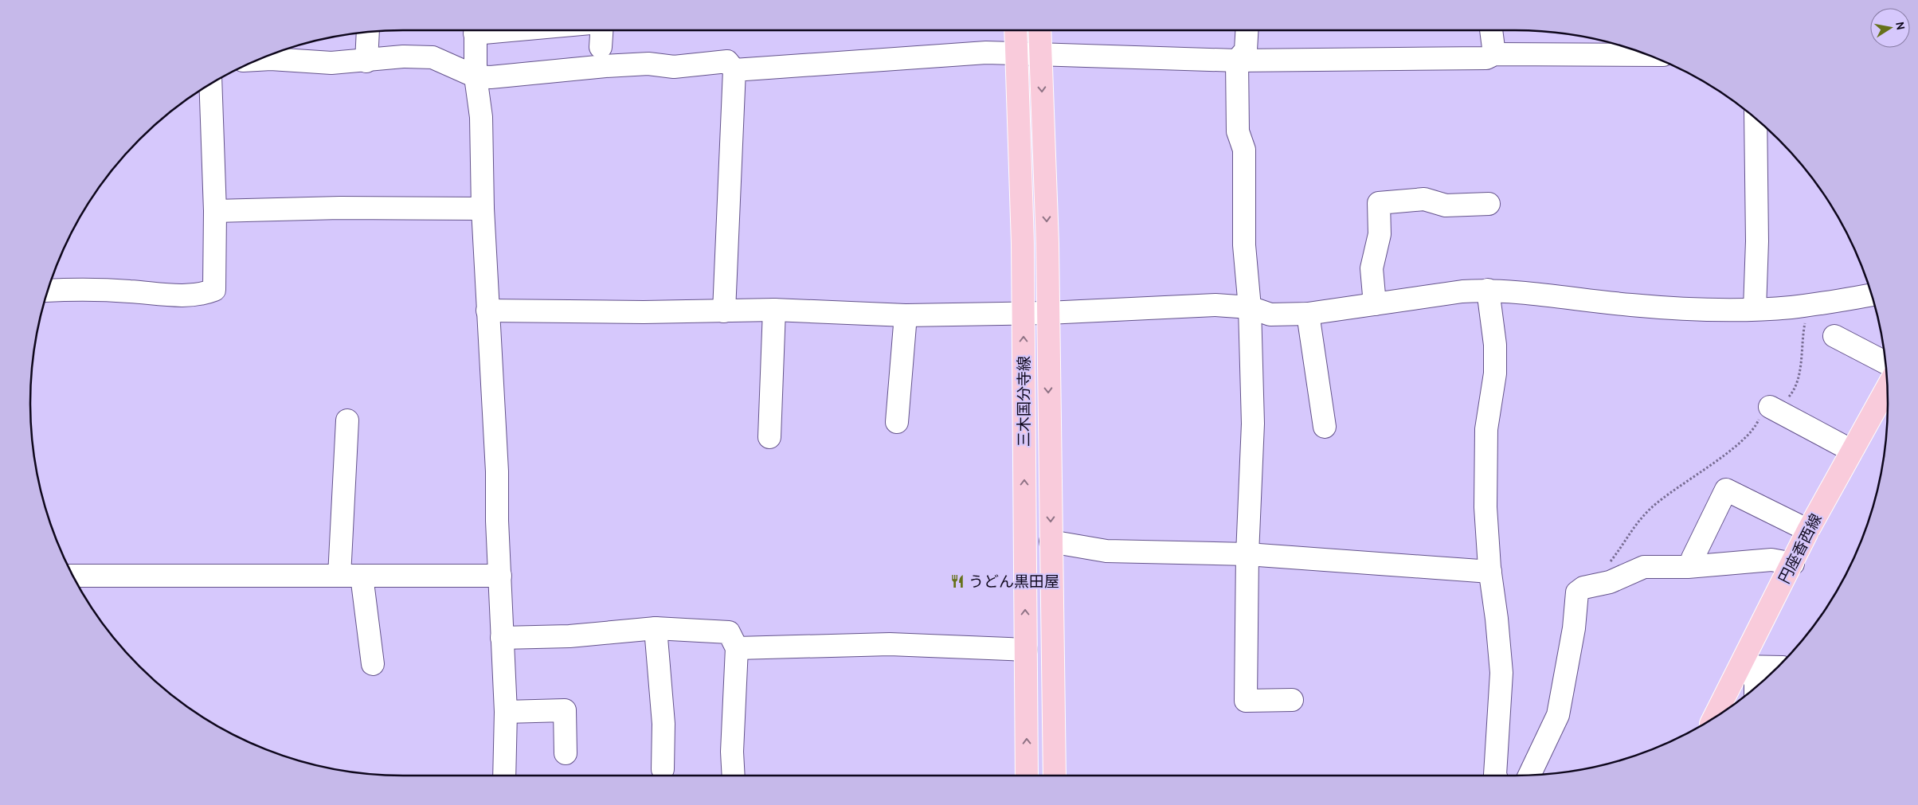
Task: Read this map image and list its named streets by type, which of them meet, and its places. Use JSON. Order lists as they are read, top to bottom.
{
  "streets": {
    "main road": ["三木国分寺線", "円座香西線"]
  },
  "places": {
    "restaurant": ["うどん黒田屋"]
  },
  "north": "right"
}
